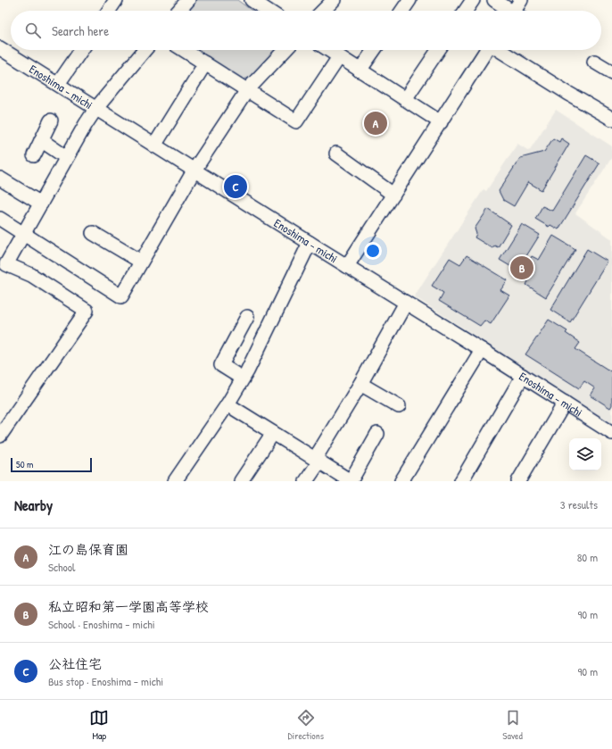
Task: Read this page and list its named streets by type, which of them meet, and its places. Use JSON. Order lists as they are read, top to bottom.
{
  "streets": {
    "street": ["Enoshima - michi"]
  },
  "scale_bar": "50 m",
  "page": {
    "search": "Search here",
    "pins": ["A", "C", "B"],
    "scale": "50 m",
    "heading": ["Nearby", "3 results"],
    "list": [
      {
        "mark": "A",
        "name": "江の島保育園",
        "note": "School",
        "value": "80 m"
      },
      {
        "mark": "B",
        "name": "私立昭和第一学園高等学校",
        "note": "School · Enoshima - michi",
        "value": "90 m"
      },
      {
        "mark": "C",
        "name": "公社住宅",
        "note": "Bus stop · Enoshima - michi",
        "value": "90 m"
      }
    ],
    "nav": ["Map", "Directions", "Saved"]
  }
}
